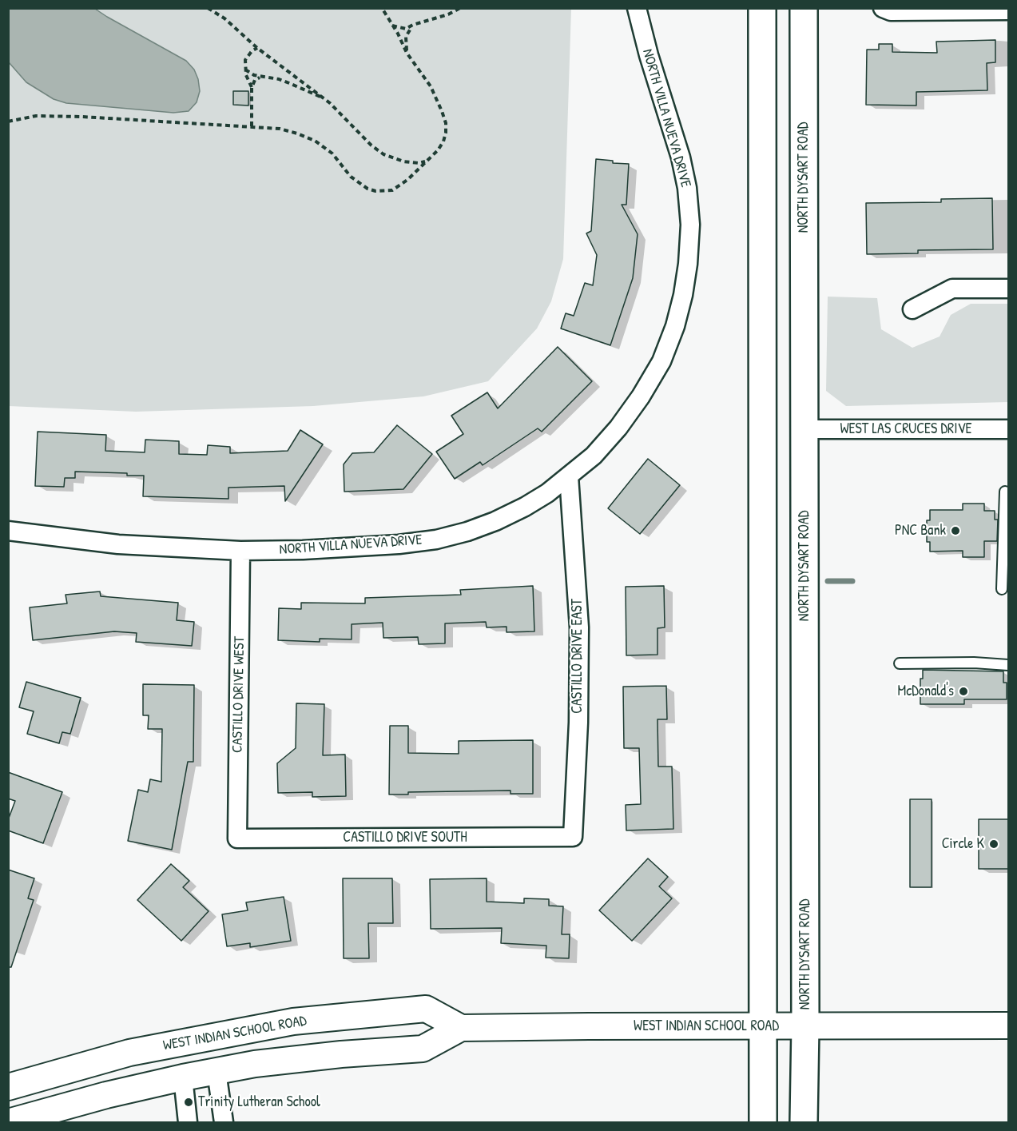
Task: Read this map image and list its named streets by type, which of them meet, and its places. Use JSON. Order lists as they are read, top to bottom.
{
  "streets": {
    "main road": ["NORTH DYSART ROAD", "WEST INDIAN SCHOOL ROAD"],
    "street": [
      "NORTH VILLA NUEVA DRIVE",
      "WEST LAS CRUCES DRIVE",
      "CASTILLO DRIVE EAST",
      "CASTILLO DRIVE WEST",
      "CASTILLO DRIVE SOUTH"
    ]
  },
  "crossings": [
    ["NORTH VILLA NUEVA DRIVE", "CASTILLO DRIVE EAST"],
    ["NORTH VILLA NUEVA DRIVE", "CASTILLO DRIVE WEST"],
    ["NORTH DYSART ROAD", "WEST LAS CRUCES DRIVE"],
    ["NORTH DYSART ROAD", "WEST INDIAN SCHOOL ROAD"],
    ["CASTILLO DRIVE EAST", "CASTILLO DRIVE SOUTH"],
    ["CASTILLO DRIVE WEST", "CASTILLO DRIVE SOUTH"]
  ],
  "places": [
    "PNC Bank",
    "McDonald's",
    "Circle K",
    "Trinity Lutheran School"
  ]
}
